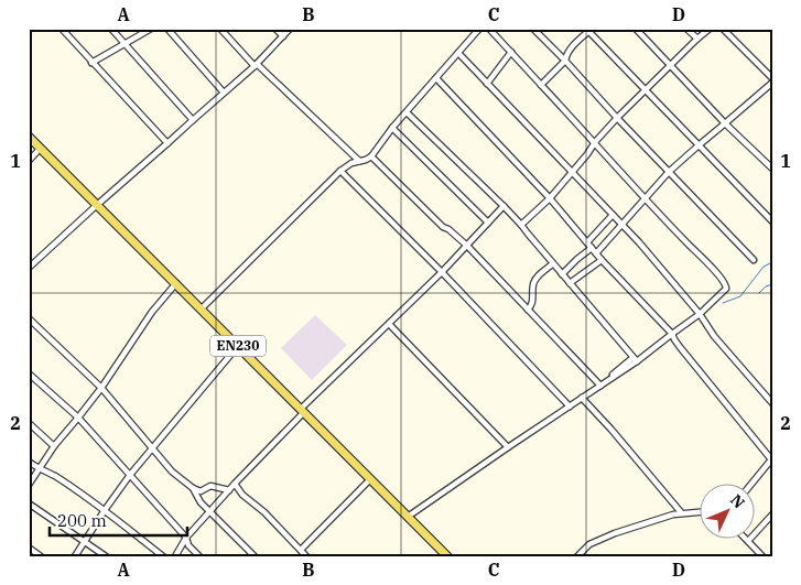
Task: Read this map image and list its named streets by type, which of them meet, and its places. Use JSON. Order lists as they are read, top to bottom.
{
  "streets": {
    "main road": ["EN230"]
  },
  "scale_bar": "200 m",
  "north": "top right",
  "grid": {
    "columns": [
      "A",
      "B",
      "C",
      "D"
    ],
    "rows": ["1", "2"]
  }
}
